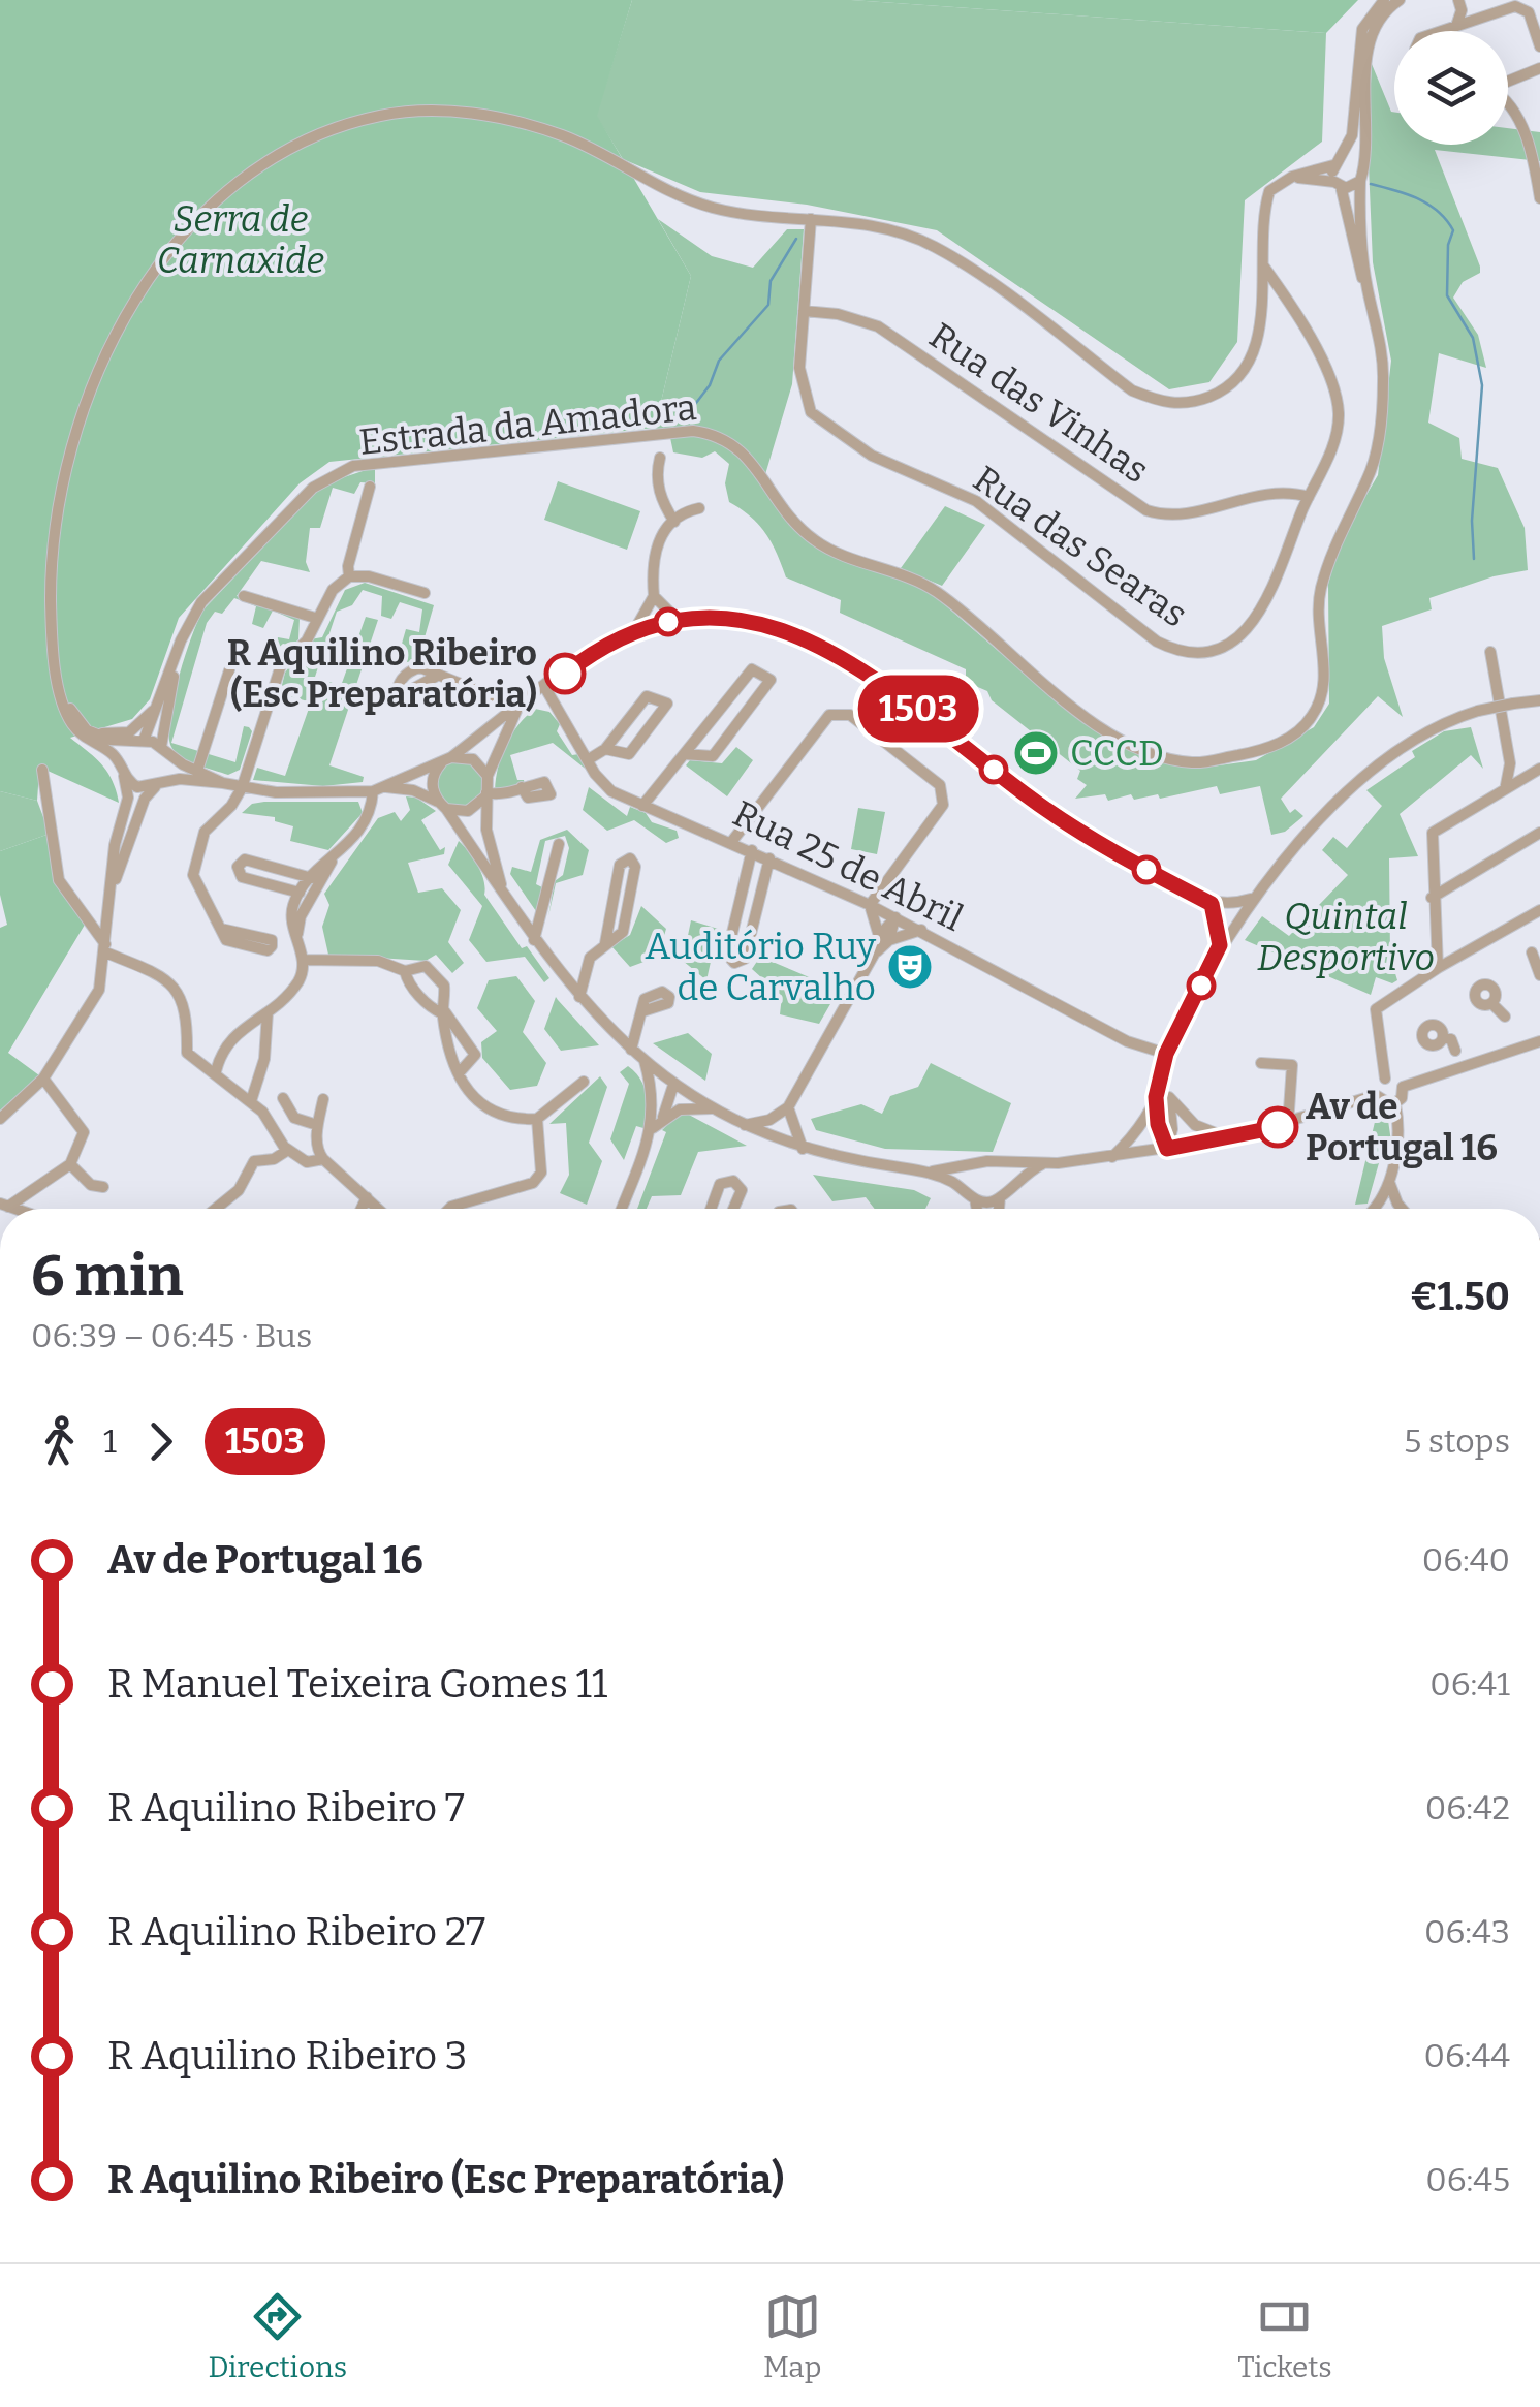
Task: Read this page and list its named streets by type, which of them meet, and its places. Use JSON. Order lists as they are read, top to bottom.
{
  "streets": {
    "street": [
      "Rua das Vinhas",
      "Estrada da Amadora",
      "Rua das Searas",
      "Rua 25 de Abril"
    ]
  },
  "crossings": [
    ["Rua das Vinhas", "Rua das Searas"]
  ],
  "parks": ["Serra de Carnaxide", "Quintal Desportivo"],
  "places": {
    "other": ["R Aquilino Ribeiro (Esc Preparatória)", "Av de Portugal 16"],
    "sports": ["CCCD"],
    "theatre": ["Auditório Ruy de Carvalho"]
  },
  "lines": ["bus line 1503"],
  "page": {
    "on_map": "1503",
    "heading": ["6 min", "06:39 – 06:45 · Bus", "€1.50"],
    "legs": ["1", "1503", "5 stops"],
    "list": [
      {
        "name": "Av de Portugal 16",
        "value": "06:40"
      },
      {
        "name": "R Manuel Teixeira Gomes 11",
        "value": "06:41"
      },
      {
        "name": "R Aquilino Ribeiro 7",
        "value": "06:42"
      },
      {
        "name": "R Aquilino Ribeiro 27",
        "value": "06:43"
      },
      {
        "name": "R Aquilino Ribeiro 3",
        "value": "06:44"
      },
      {
        "name": "R Aquilino Ribeiro (Esc Preparatória)",
        "value": "06:45"
      }
    ],
    "tabs": ["Directions", "Map", "Tickets"]
  }
}
